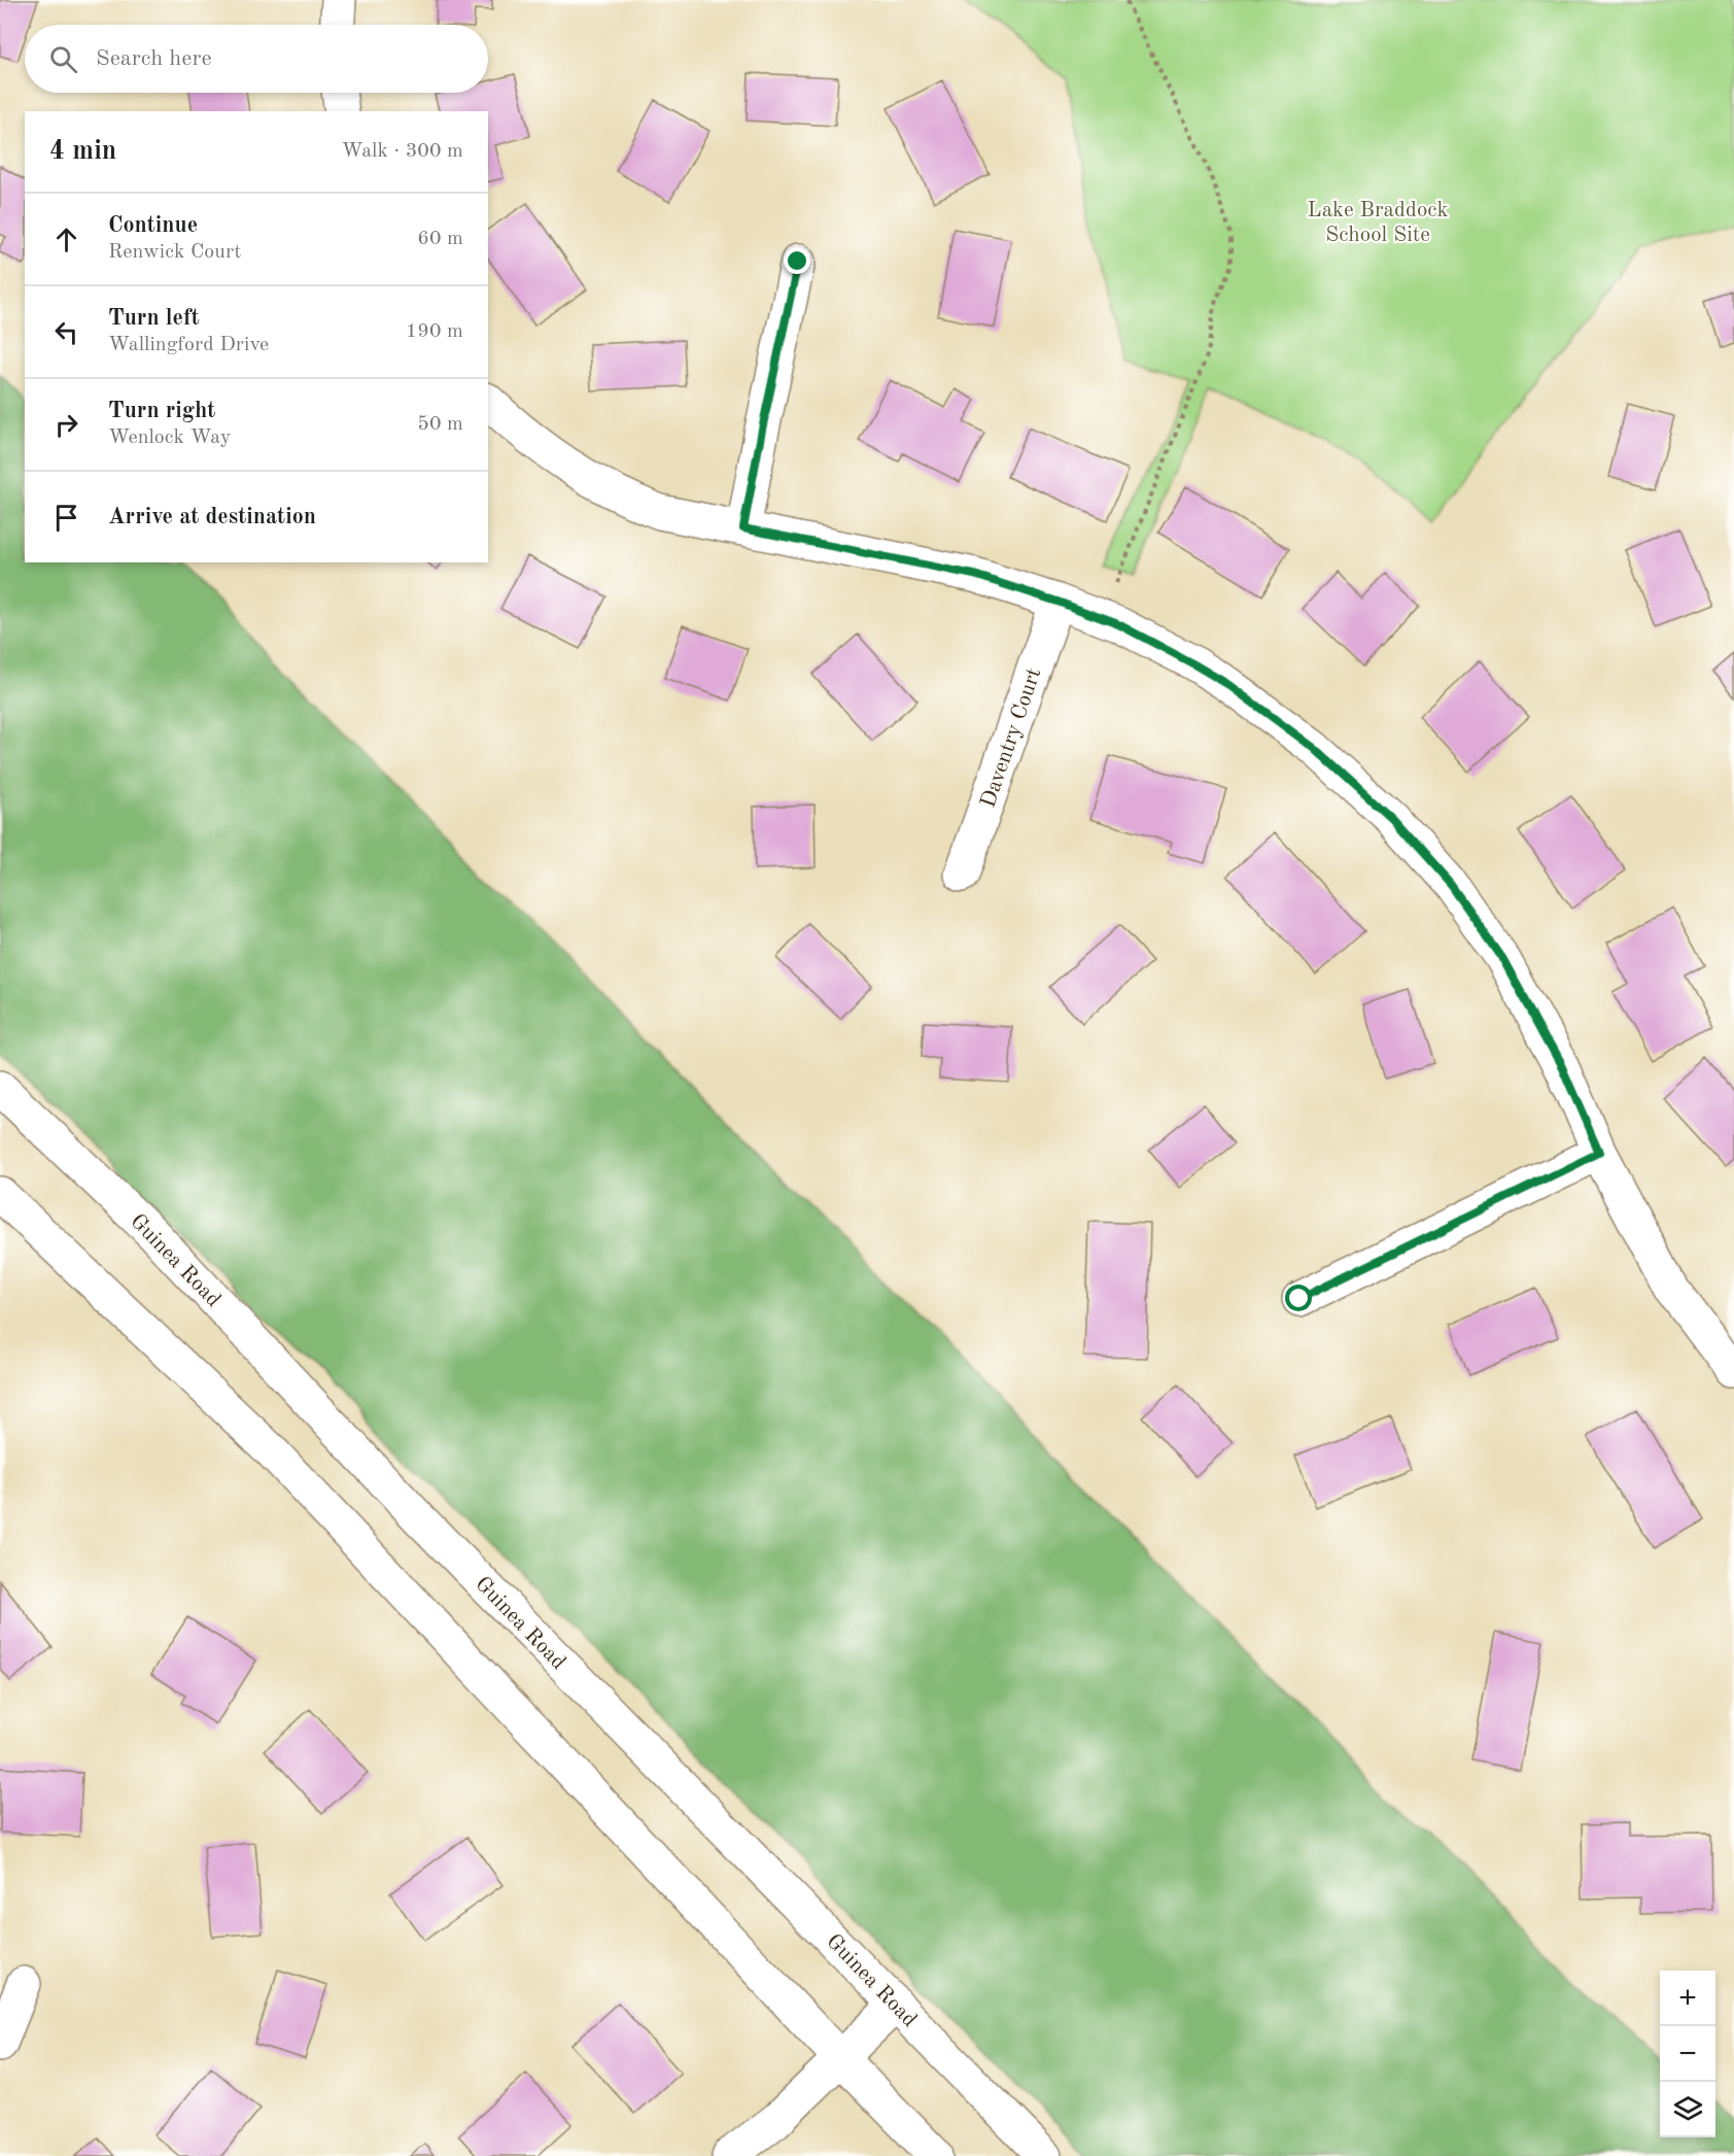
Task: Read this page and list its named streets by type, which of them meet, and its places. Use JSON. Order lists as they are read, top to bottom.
{
  "streets": {
    "street": ["Daventry Court", "Guinea Road"]
  },
  "parks": ["Lake Braddock School Site"],
  "page": {
    "search": "Search here",
    "heading": ["4 min", "Walk · 300 m"],
    "list": [
      ["Continue", "Renwick Court", "60 m"],
      ["Turn left", "Wallingford Drive", "190 m"],
      ["Turn right", "Wenlock Way", "50 m"],
      "Arrive at destination"
    ],
    "map_buttons": ["+", "−"]
  }
}
